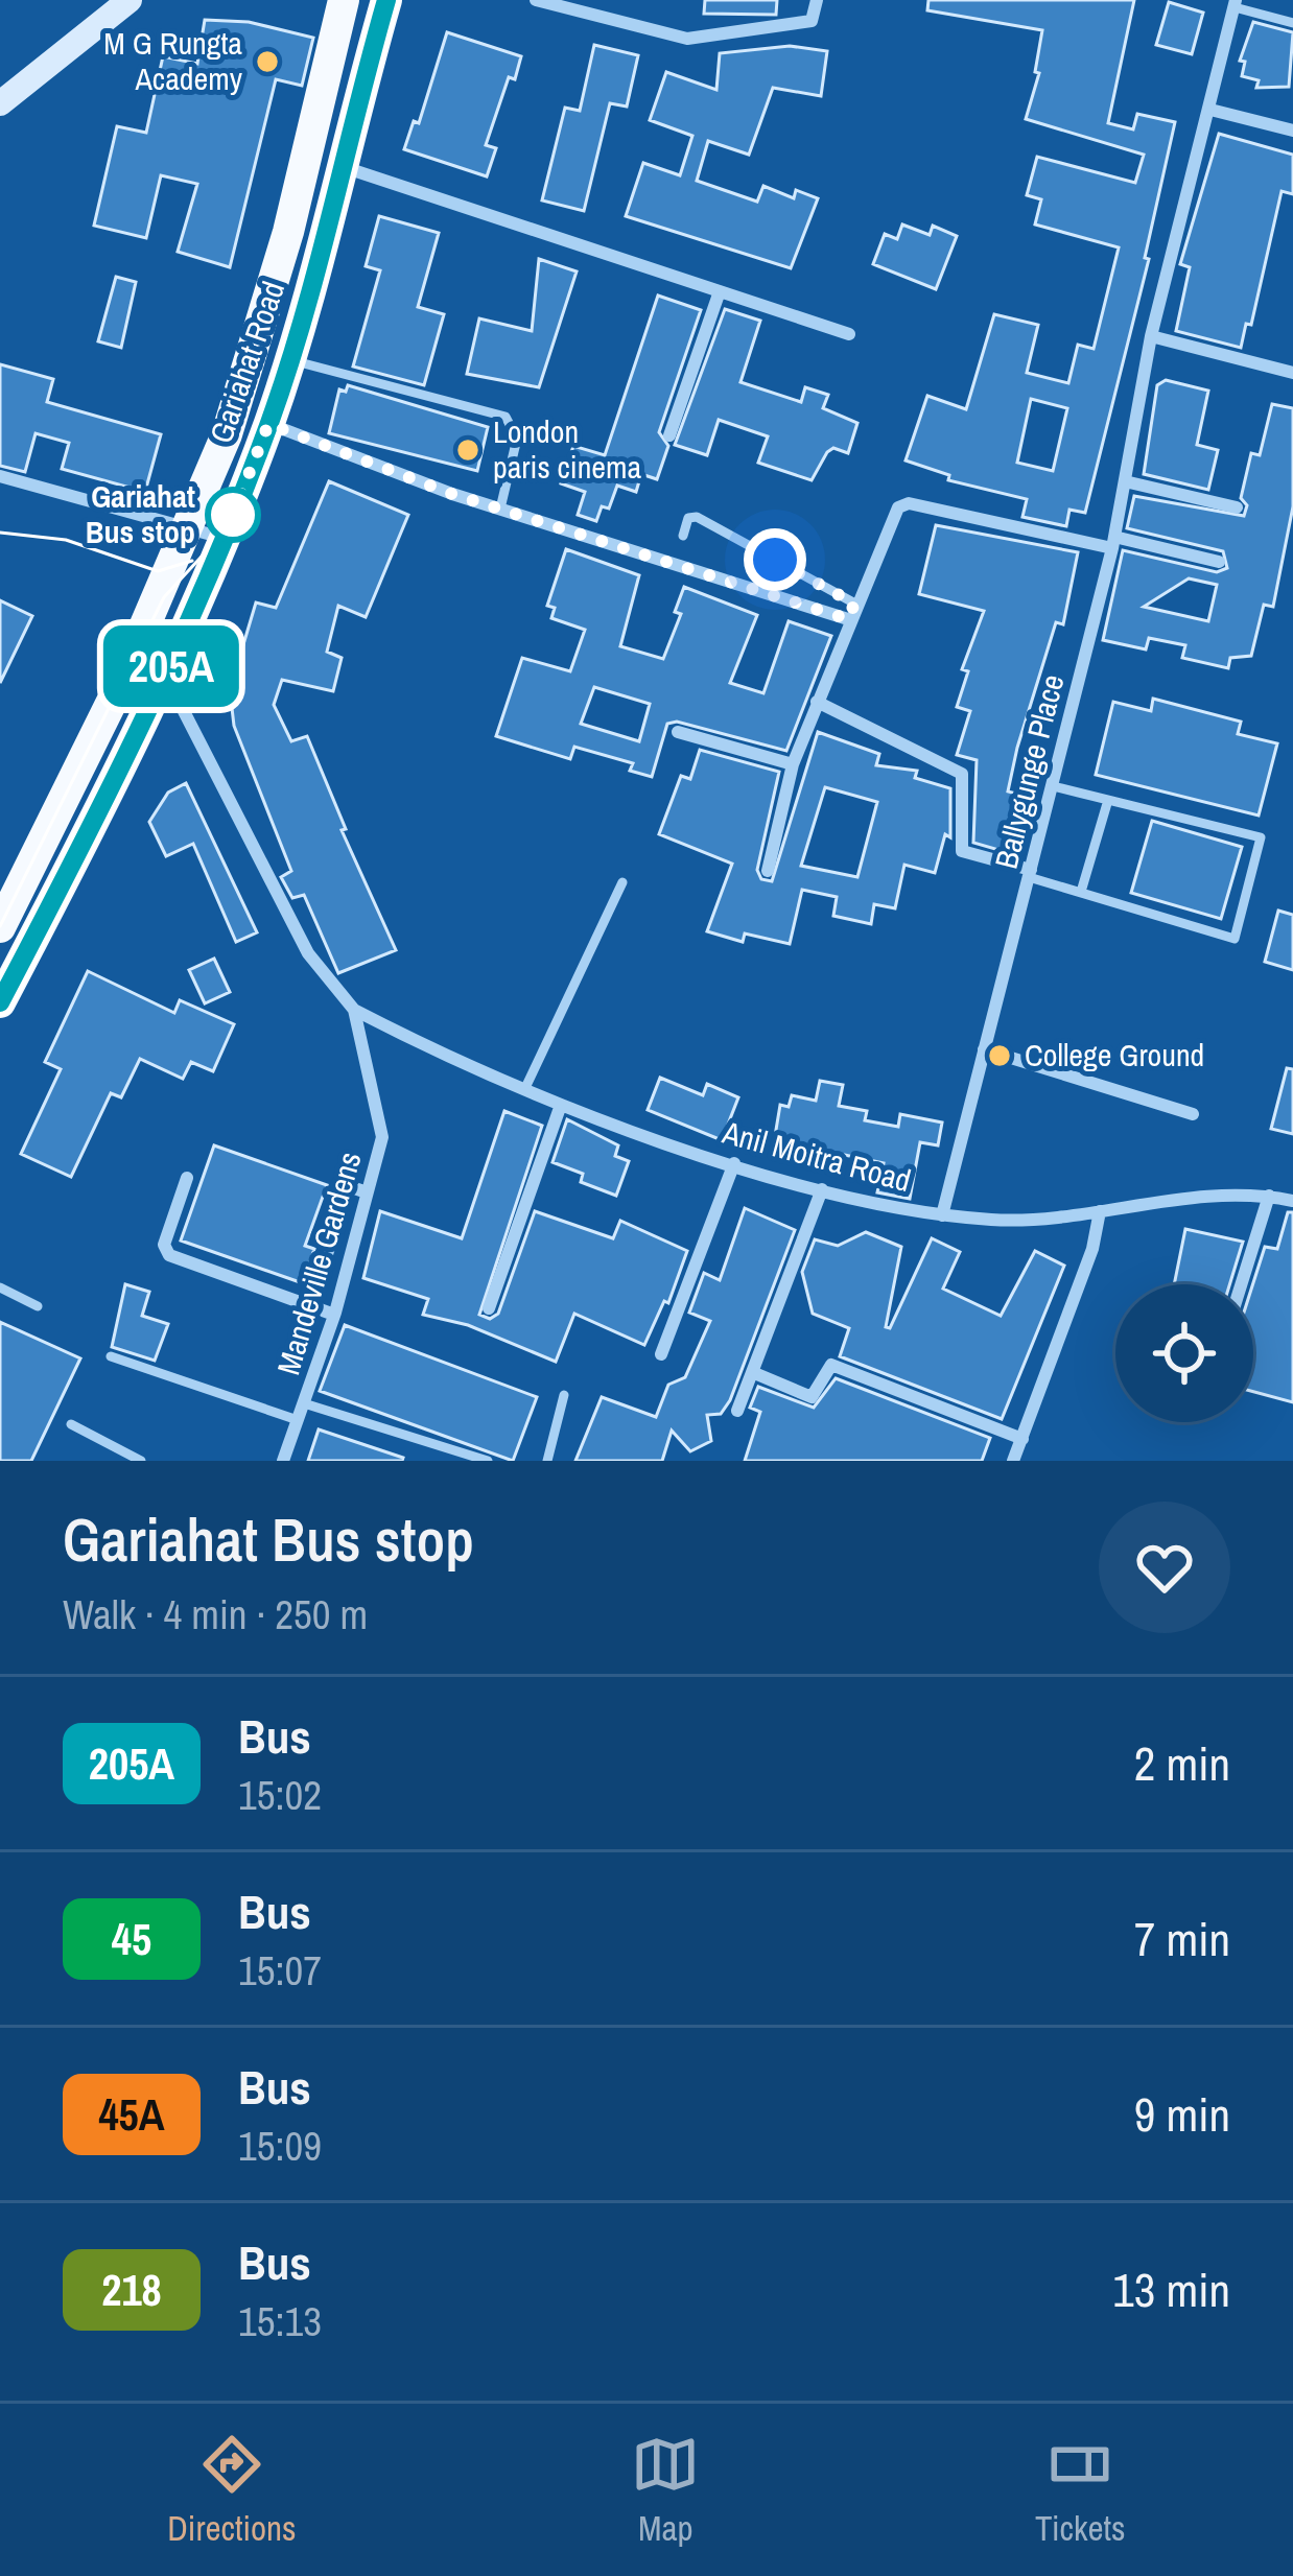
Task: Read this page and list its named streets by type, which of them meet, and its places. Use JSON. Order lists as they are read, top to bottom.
{
  "streets": {
    "main road": ["Gariahat Road"],
    "street": ["Ballygunge Place", "Anil Moitra Road", "Mandeville Gardens"]
  },
  "crossings": [
    ["Gariahat Road", "Mandeville Gardens"],
    ["Ballygunge Place", "Anil Moitra Road"],
    ["Anil Moitra Road", "Mandeville Gardens"]
  ],
  "places": [
    "M G Rungta Academy",
    "London paris cinema",
    "Gariahat Bus stop",
    "College Ground"
  ],
  "lines": ["bus line 205A"],
  "page": {
    "on_map": "205A",
    "heading": ["Gariahat Bus stop", "Walk · 4 min · 250 m"],
    "list": [
      {
        "mark": "205A",
        "name": "Bus",
        "note": "15:02",
        "value": "2 min"
      },
      {
        "mark": "45",
        "name": "Bus",
        "note": "15:07",
        "value": "7 min"
      },
      {
        "mark": "45A",
        "name": "Bus",
        "note": "15:09",
        "value": "9 min"
      },
      {
        "mark": "218",
        "name": "Bus",
        "note": "15:13",
        "value": "13 min"
      }
    ],
    "tabs": ["Directions", "Map", "Tickets"]
  }
}
